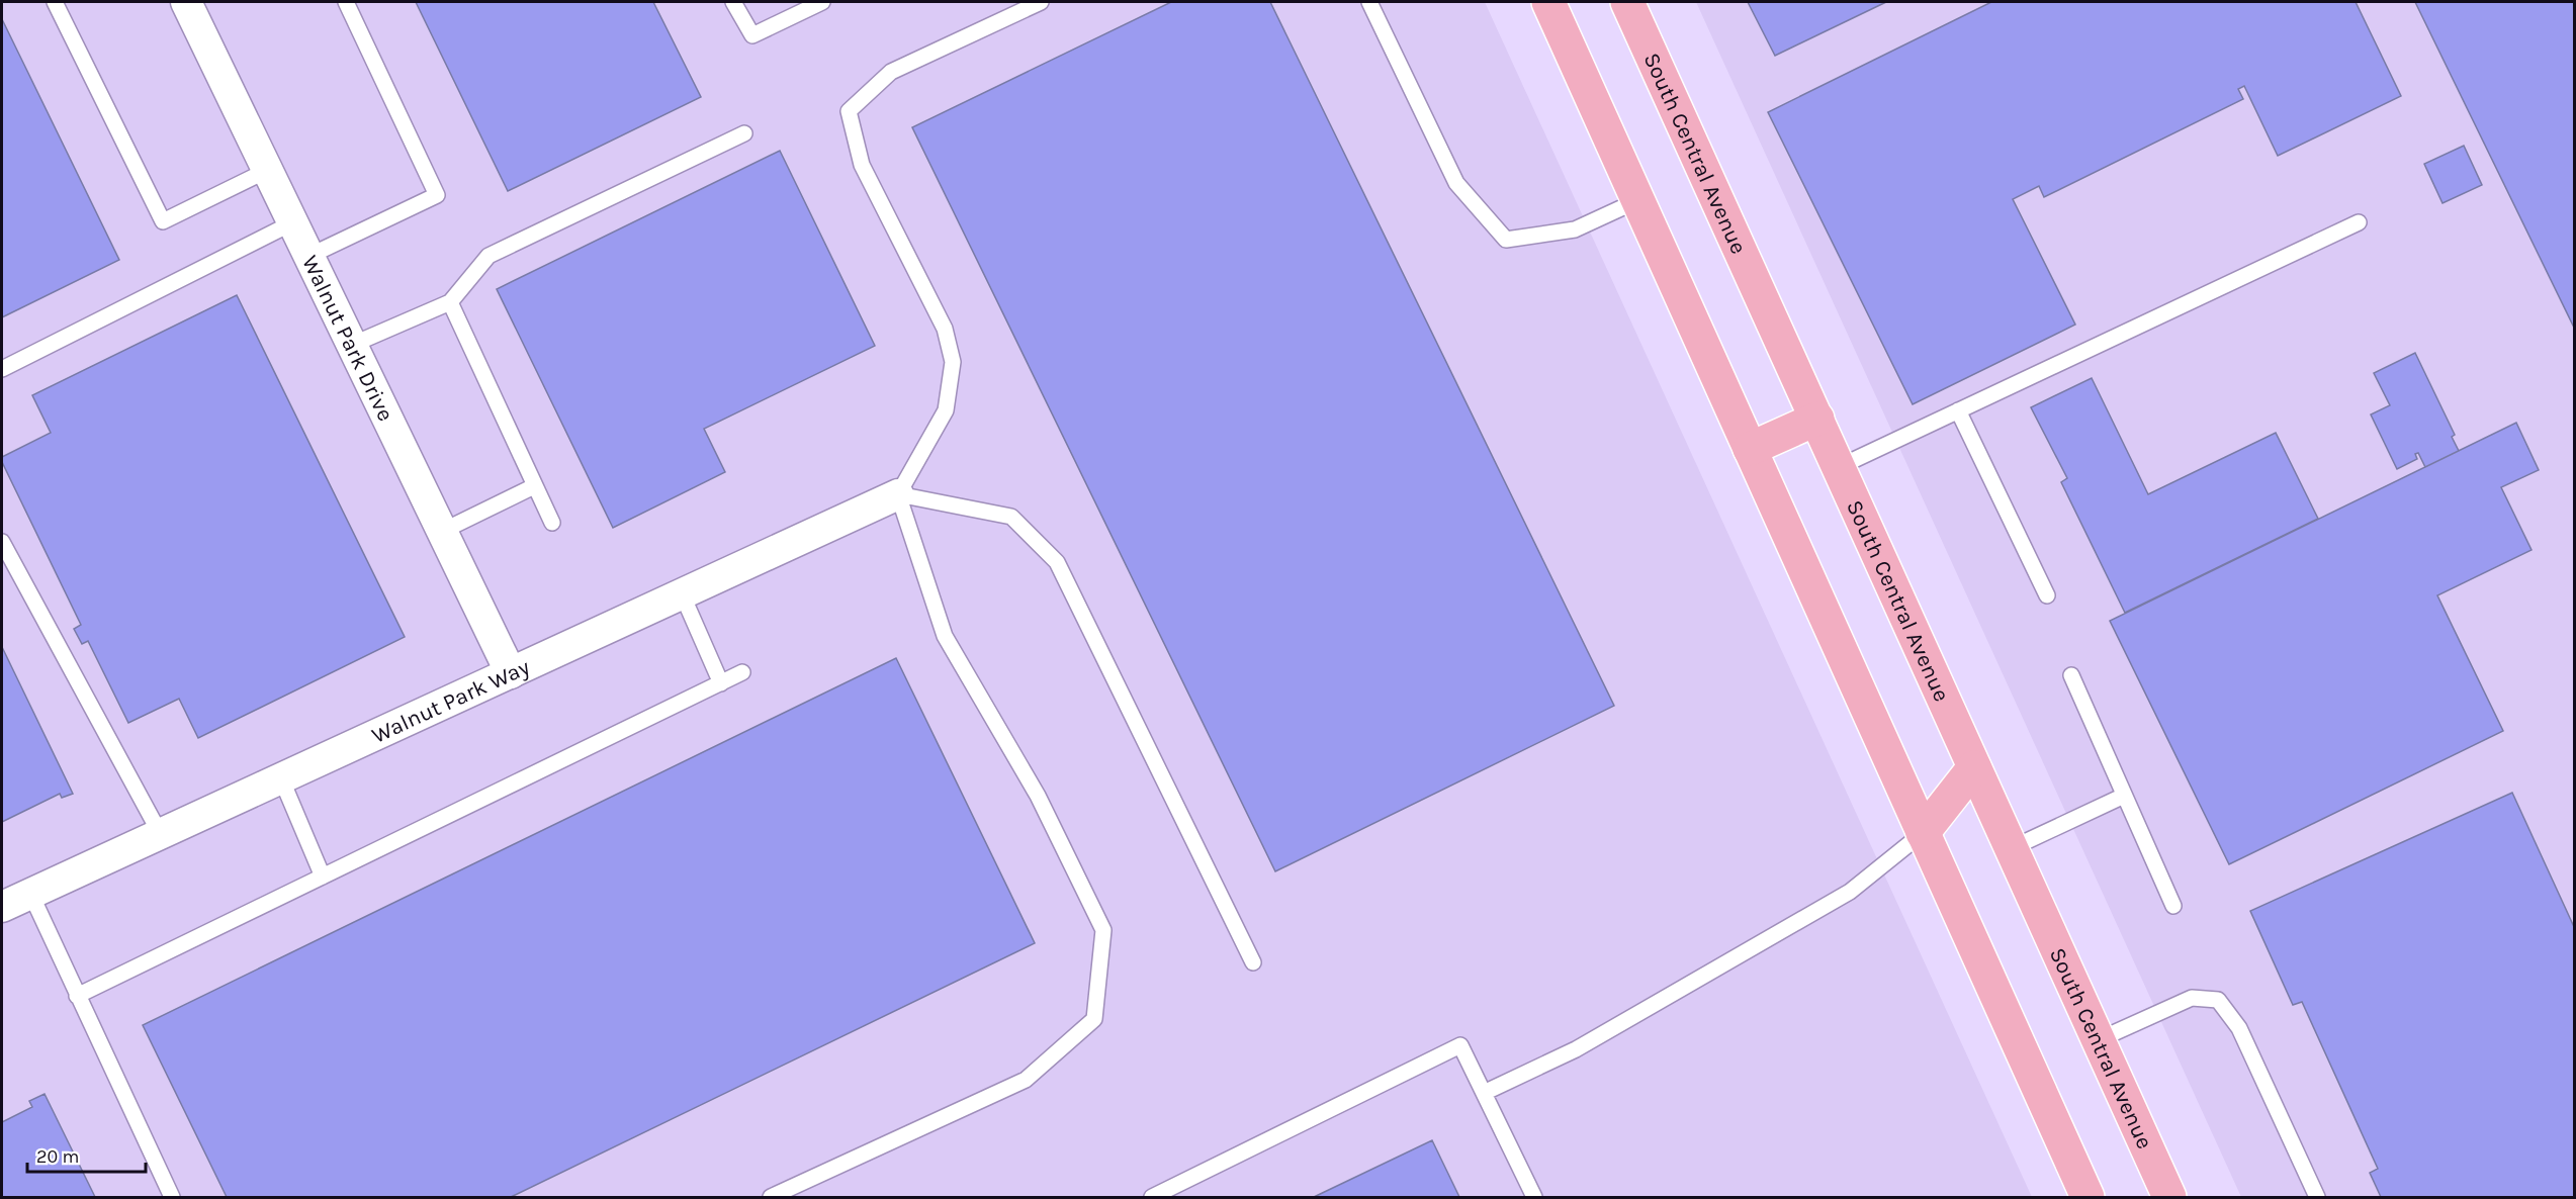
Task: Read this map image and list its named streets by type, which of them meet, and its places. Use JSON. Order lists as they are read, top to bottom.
{
  "streets": {
    "main road": ["South Central Avenue"],
    "street": ["Walnut Park Drive", "Walnut Park Way"]
  },
  "crossings": [
    ["Walnut Park Drive", "Walnut Park Way"]
  ],
  "scale_bar": "20 m"
}
